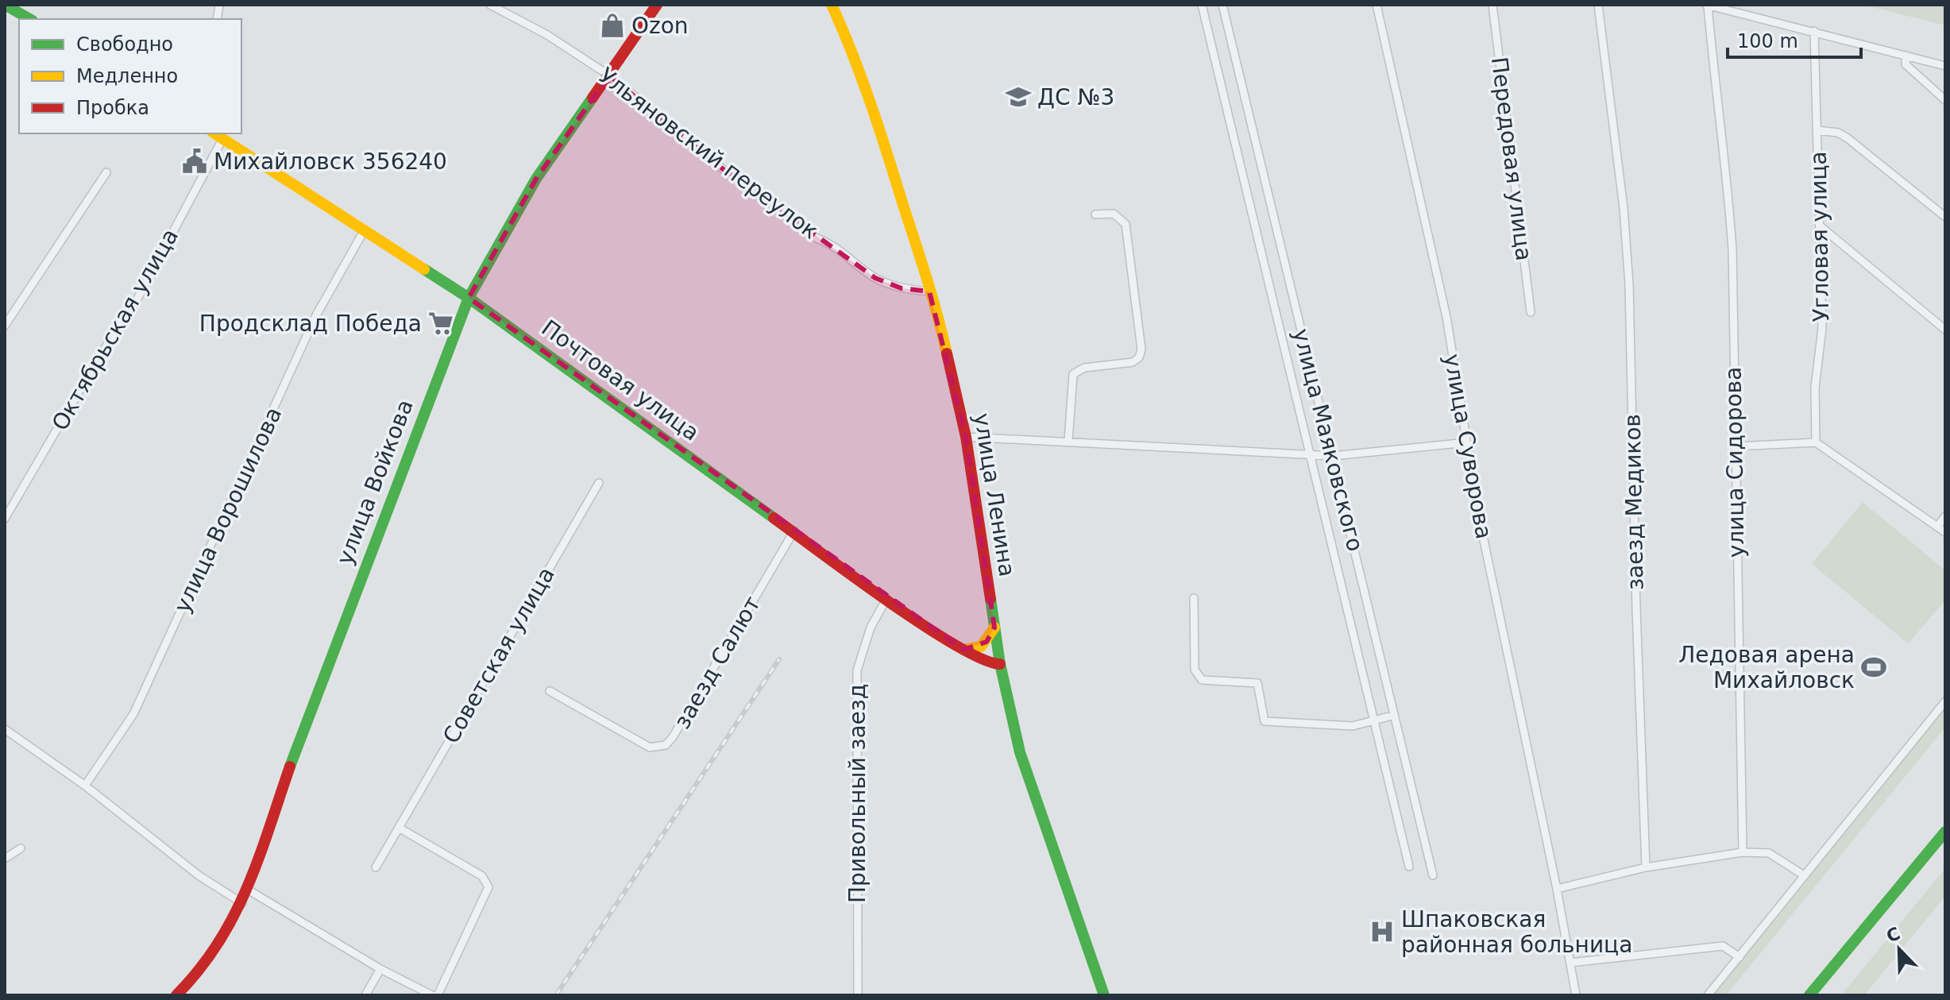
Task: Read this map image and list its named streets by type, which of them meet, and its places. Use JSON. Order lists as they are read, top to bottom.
{
  "streets": {
    "main road": ["Почтовая улица", "улица Войкова", "улица Ленина"],
    "street": [
      "Ульяновский переулок",
      "Передовая улица",
      "Угловая улица",
      "Октябрьская улица",
      "улица Маяковского",
      "улица Суворова",
      "улица Сидорова",
      "заезд Медиков",
      "улица Ворошилова",
      "Советская улица",
      "заезд Салют",
      "Привольный заезд"
    ]
  },
  "crossings": [
    ["Ульяновский переулок", "улица Войкова"],
    ["Ульяновский переулок", "улица Ленина"],
    ["Октябрьская улица", "Почтовая улица"],
    ["Почтовая улица", "улица Войкова"],
    ["Почтовая улица", "улица Ленина"],
    ["Почтовая улица", "улица Ворошилова"],
    ["Почтовая улица", "заезд Салют"],
    ["Почтовая улица", "Привольный заезд"]
  ],
  "places": {
    "shop": ["Ozon"],
    "school or university": ["ДС №3"],
    "public building": ["Михайловск 356240"],
    "supermarket": ["Продсклад Победа"],
    "sports": ["Ледовая арена Михайловск"],
    "hospital": ["Шпаковская районная больница"]
  },
  "legend": ["Свободно", "Медленно", "Пробка"],
  "scale_bar": "100 m",
  "north": "top left"
}
